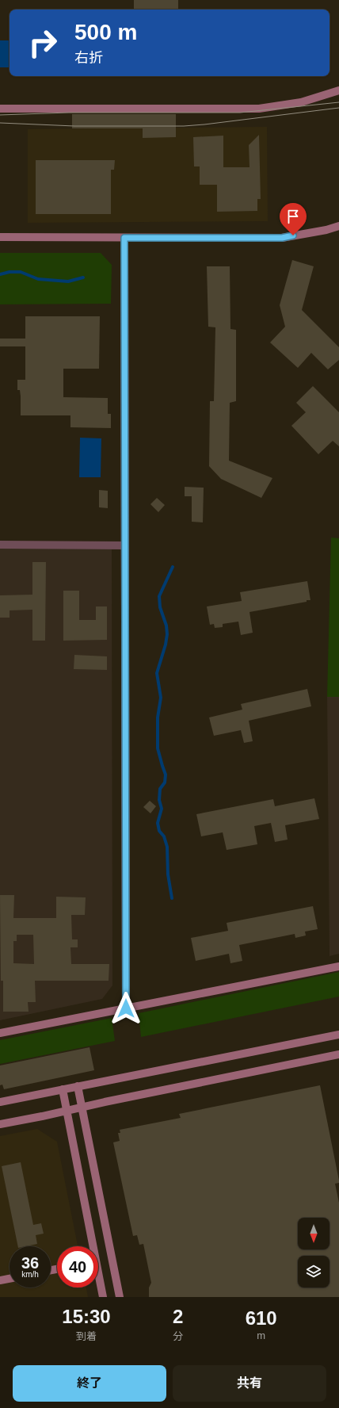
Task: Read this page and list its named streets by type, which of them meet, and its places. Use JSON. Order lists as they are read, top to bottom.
{
  "north": "bottom",
  "page": {
    "turn": ["500 m", "右折"],
    "speed": "36 km/h",
    "limit": "40",
    "eta": [
      "15:30",
      "到着",
      "2",
      "分",
      "610",
      "m"
    ],
    "buttons": ["終了", "共有"]
  }
}
